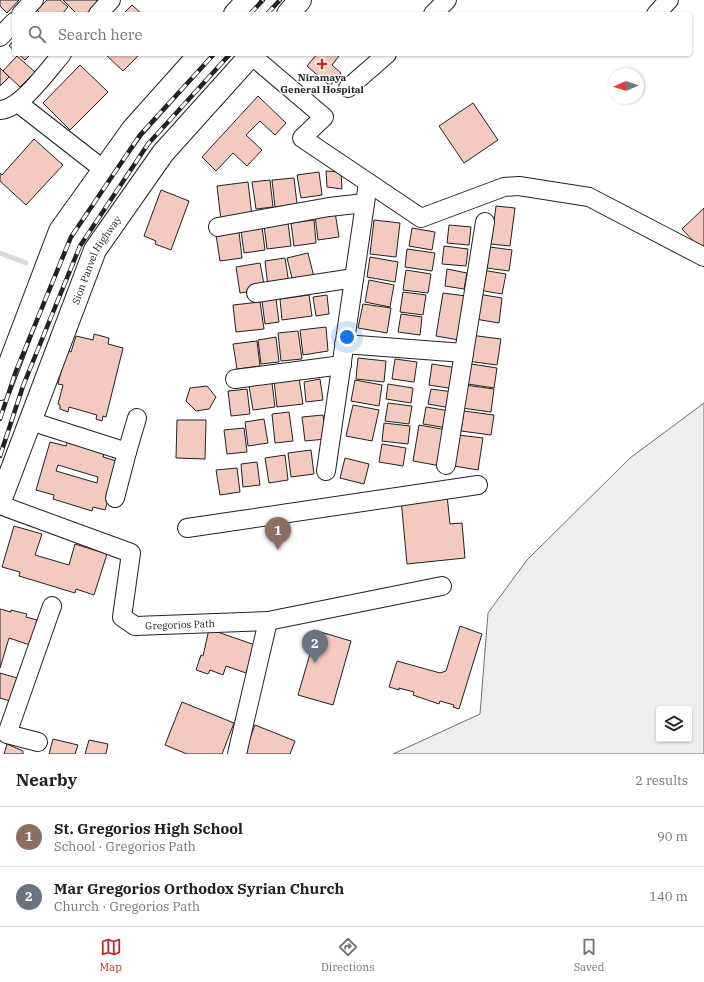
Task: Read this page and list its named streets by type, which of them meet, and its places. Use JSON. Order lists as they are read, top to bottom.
{
  "streets": {
    "highway": ["Sion Panvel Highway"],
    "street": ["Gregorios Path"]
  },
  "places": {
    "health": ["Niramaya General Hospital"]
  },
  "north": "left",
  "page": {
    "search": "Search here",
    "pins": ["1", "2"],
    "heading": ["Nearby", "2 results"],
    "list": [
      {
        "mark": "1",
        "name": "St. Gregorios High School",
        "note": "School · Gregorios Path",
        "value": "90 m"
      },
      {
        "mark": "2",
        "name": "Mar Gregorios Orthodox Syrian Church",
        "note": "Church · Gregorios Path",
        "value": "140 m"
      }
    ],
    "nav": ["Map", "Directions", "Saved"]
  }
}
